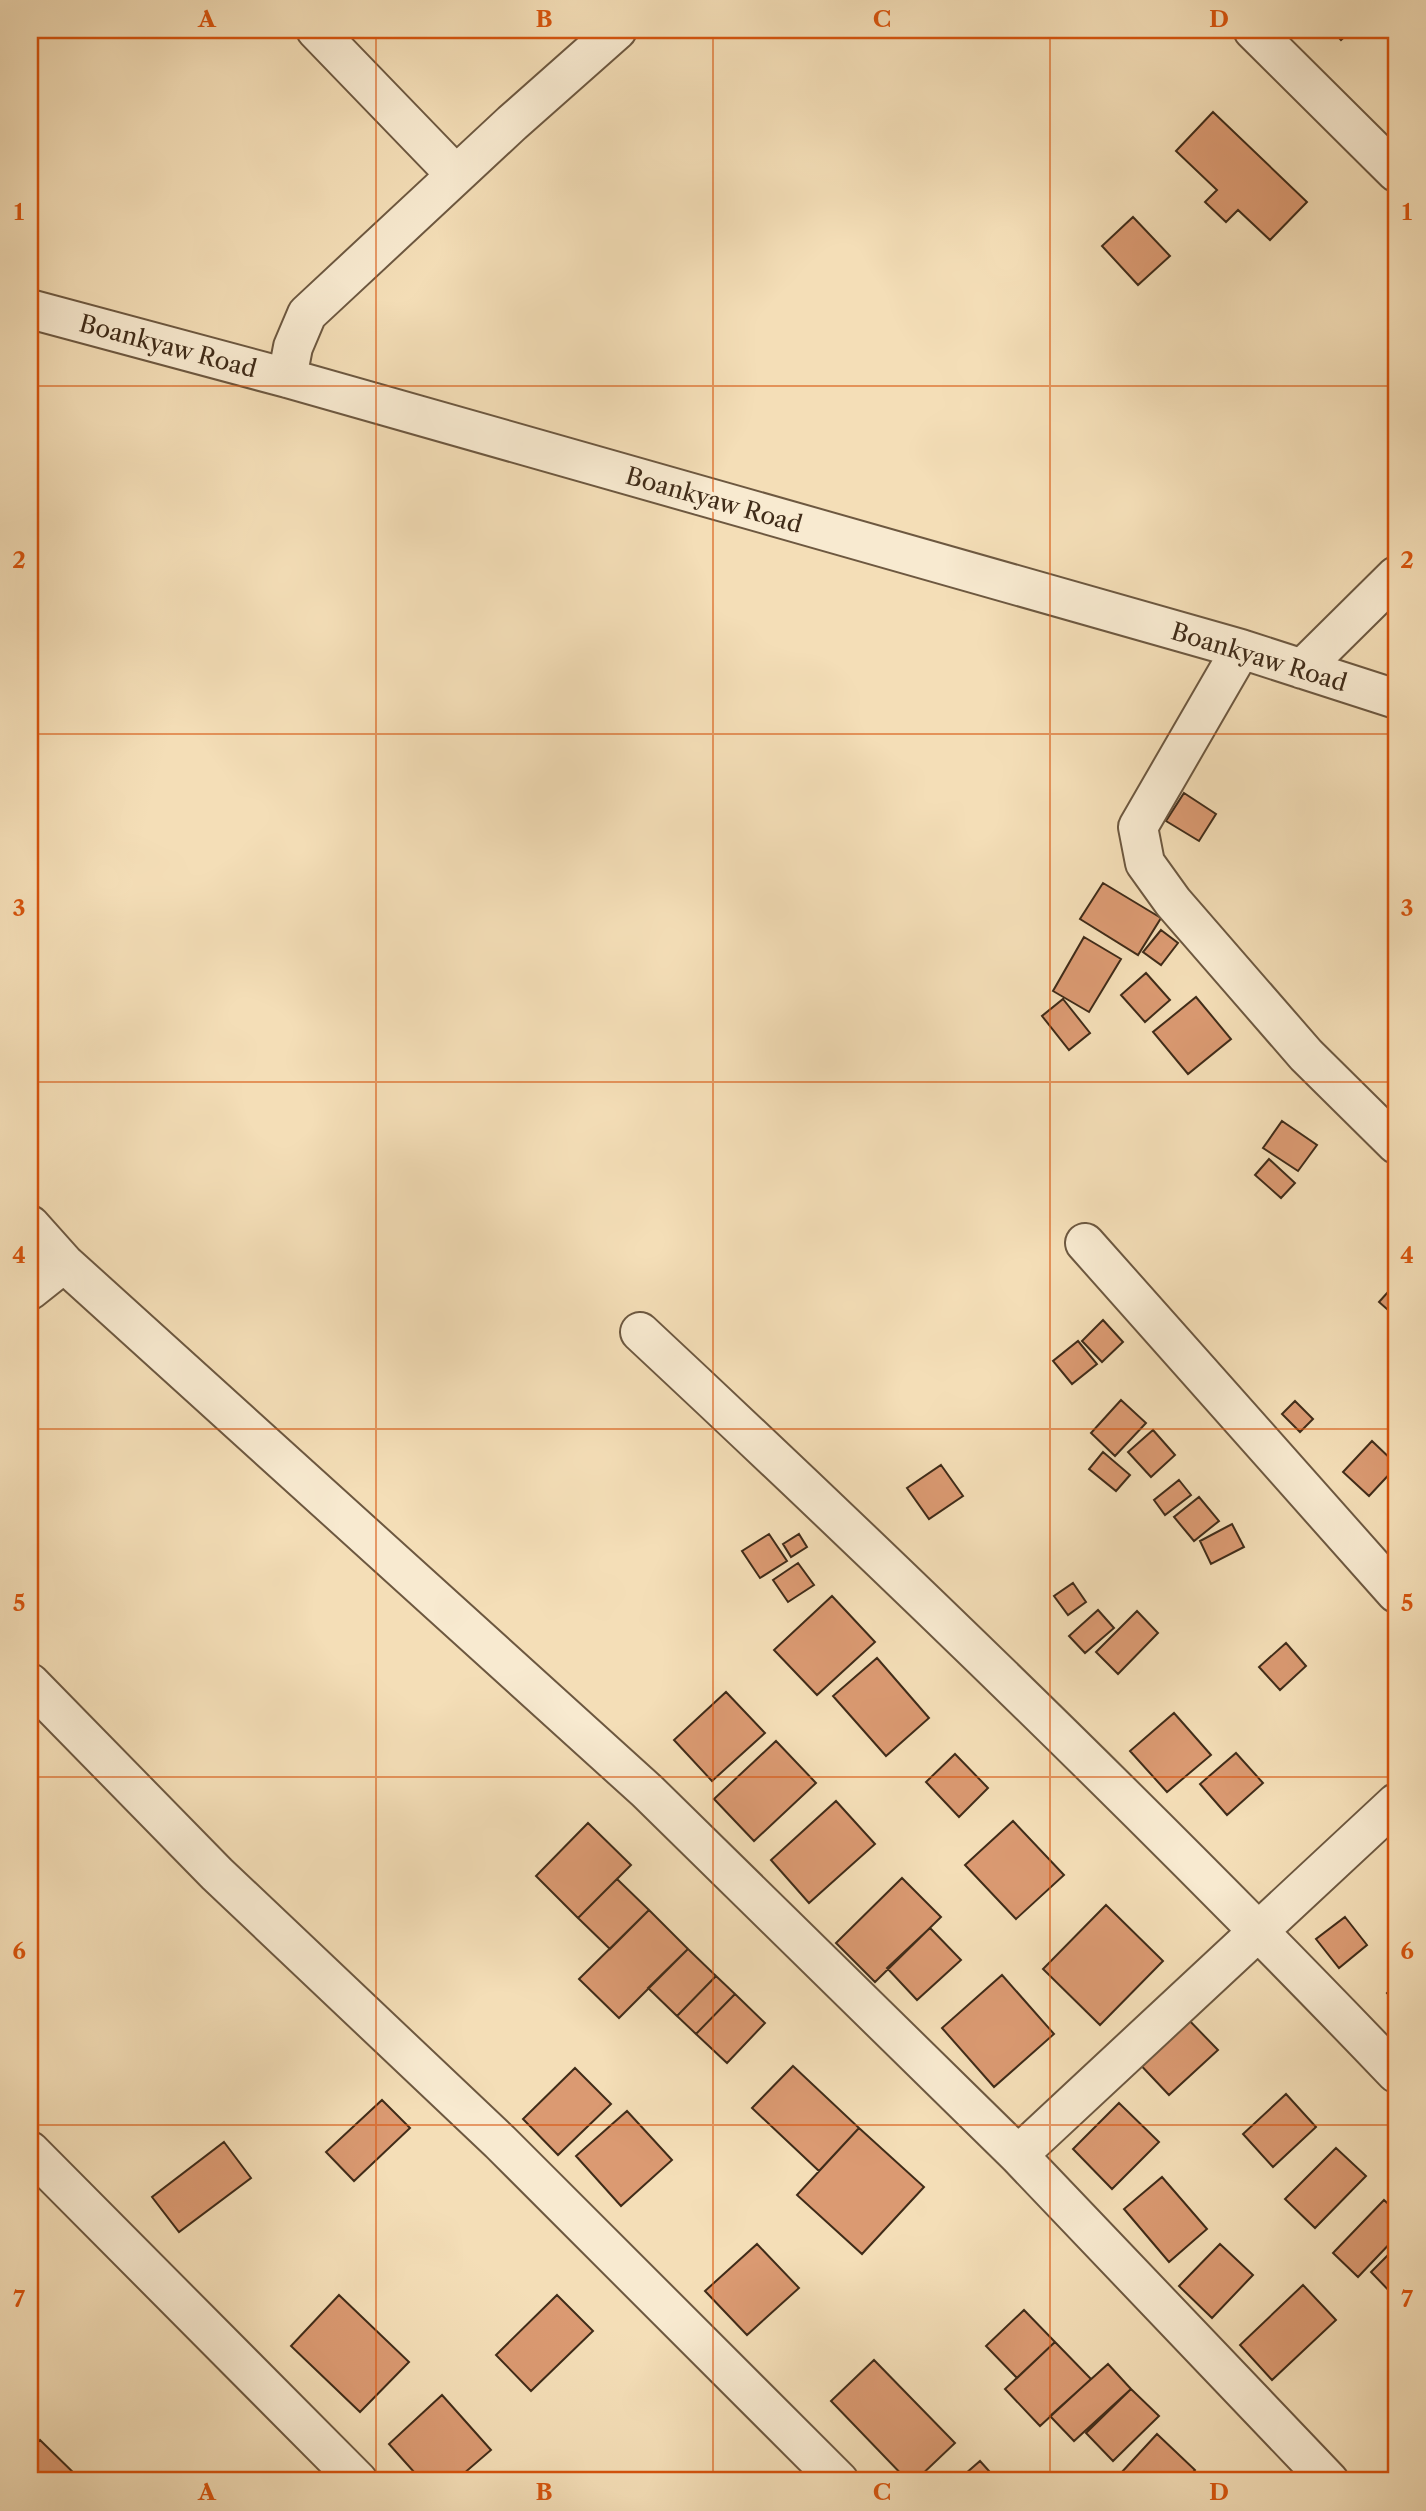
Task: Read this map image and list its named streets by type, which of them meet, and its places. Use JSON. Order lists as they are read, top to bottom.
{
  "streets": {
    "street": ["Boankyaw Road"]
  },
  "grid": {
    "columns": [
      "A",
      "B",
      "C",
      "D"
    ],
    "rows": [
      "1",
      "2",
      "3",
      "4",
      "5",
      "6",
      "7"
    ]
  }
}
